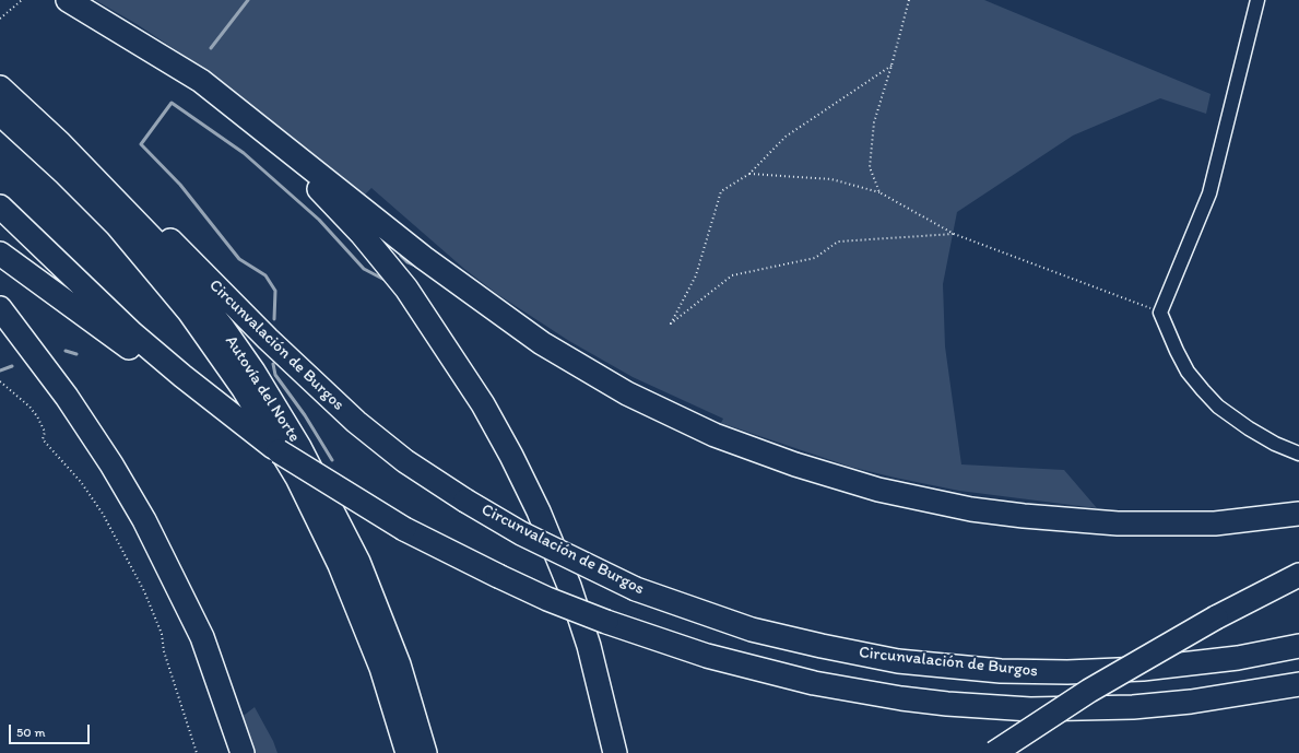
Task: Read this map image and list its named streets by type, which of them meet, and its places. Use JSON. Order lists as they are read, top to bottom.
{
  "streets": {
    "highway": ["Circunvalación de Burgos", "Autovía del Norte"]
  },
  "crossings": [
    ["Circunvalación de Burgos", "Autovía del Norte"]
  ],
  "scale_bar": "50 m"
}
